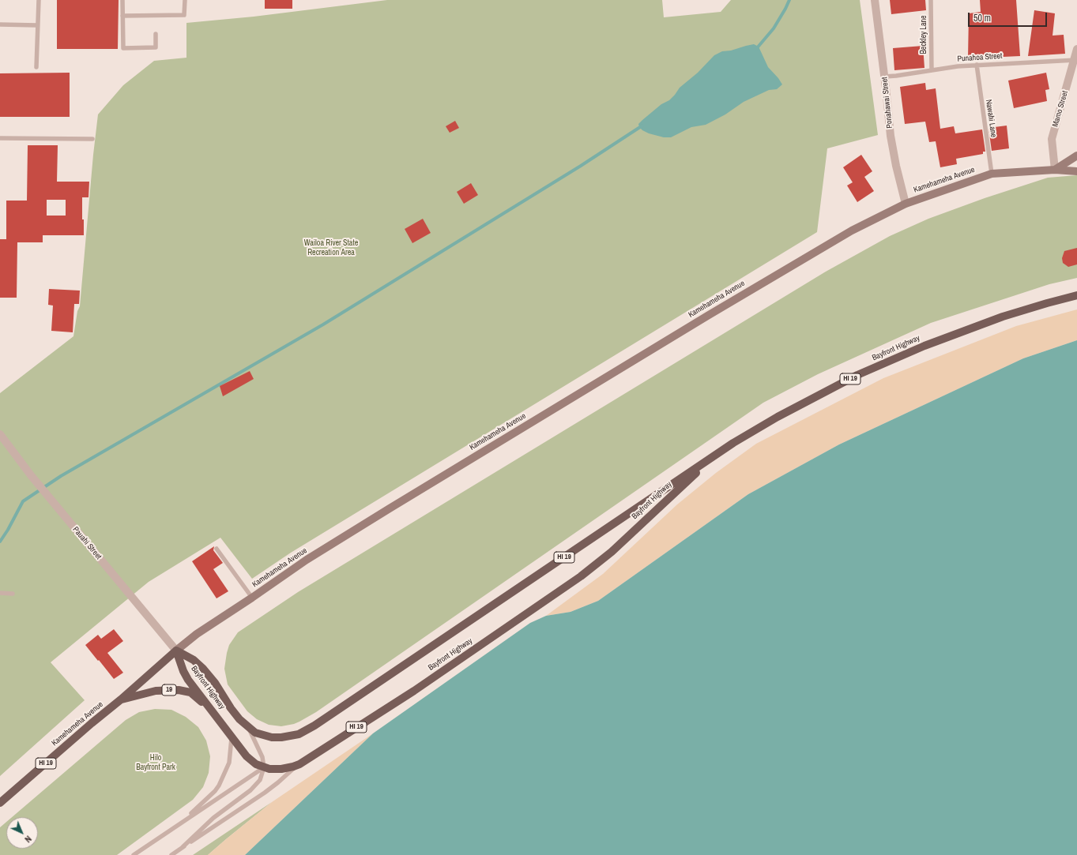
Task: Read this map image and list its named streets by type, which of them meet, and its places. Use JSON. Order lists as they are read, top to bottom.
{
  "streets": {
    "main road": [
      "Kamehameha Avenue",
      "Bayfront Highway",
      "HI 19",
      "19"
    ],
    "street": ["Ponahawai Street", "Mamo Street", "Pauahi Street"],
    "lane": ["Beckley Lane", "Punahoa Street", "Nawahi Lane"]
  },
  "crossings": [
    ["Beckley Lane", "Punahoa Street"],
    ["Punahoa Street", "Ponahawai Street"],
    ["Punahoa Street", "Mamo Street"],
    ["Punahoa Street", "Nawahi Lane"],
    ["Ponahawai Street", "Kamehameha Avenue"],
    ["Mamo Street", "Kamehameha Avenue"],
    ["Nawahi Lane", "Kamehameha Avenue"],
    ["Kamehameha Avenue", "Bayfront Highway"],
    ["Kamehameha Avenue", "Pauahi Street"],
    ["Kamehameha Avenue", "19"],
    ["Bayfront Highway", "Pauahi Street"],
    ["Bayfront Highway", "19"]
  ],
  "parks": ["Wailoa River State Recreation Area", "Hilo Bayfront Park"],
  "scale_bar": "50 m",
  "north": "bottom right"
}
